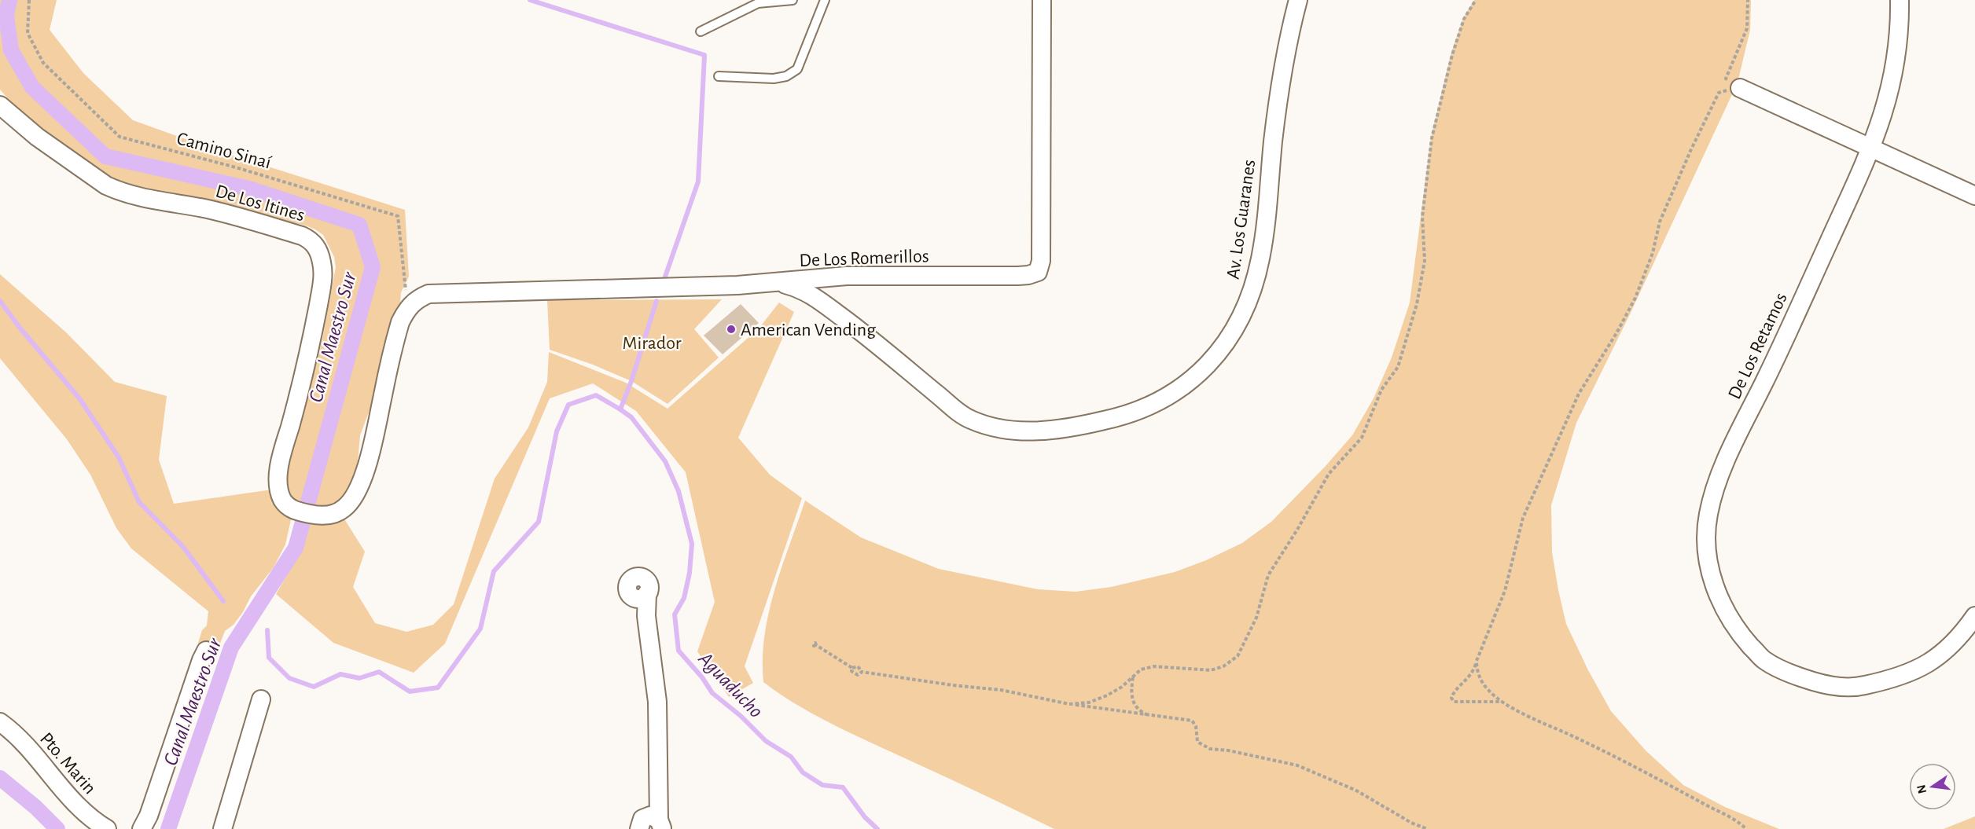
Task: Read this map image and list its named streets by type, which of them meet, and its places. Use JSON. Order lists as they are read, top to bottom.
{
  "streets": {
    "street": [
      "De Los Itines",
      "Av. Los Guaranes",
      "De Los Romerillos",
      "De Los Retamos",
      "Pto. Marin"
    ],
    "path": ["Camino Sinaí"]
  },
  "crossings": [
    ["Camino Sinaí", "De Los Itines"],
    ["Camino Sinaí", "De Los Romerillos"],
    ["De Los Itines", "De Los Romerillos"],
    ["Av. Los Guaranes", "De Los Romerillos"]
  ],
  "water": ["Canal Maestro Sur", "Aguaducho"],
  "parks": ["Mirador"],
  "places": ["American Vending"],
  "north": "left"
}
